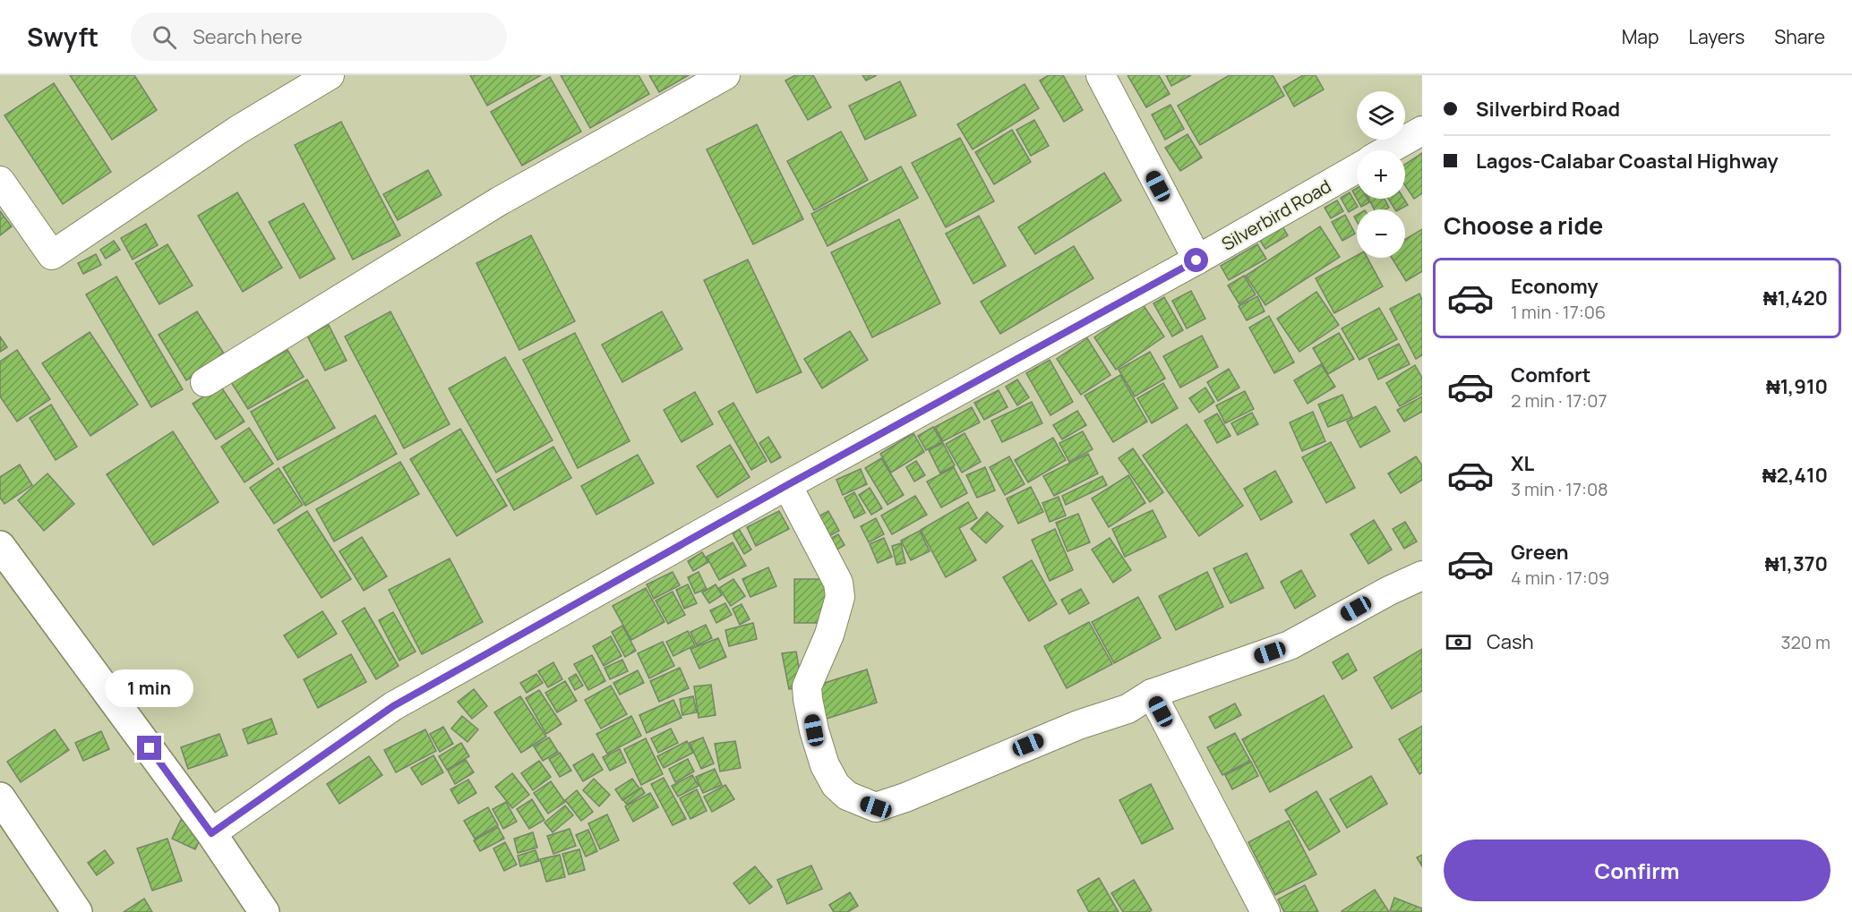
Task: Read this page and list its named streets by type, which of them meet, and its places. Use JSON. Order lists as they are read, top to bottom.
{
  "streets": {
    "street": ["Silverbird Road"]
  },
  "page": {
    "header": "Swyft",
    "search": "Search here",
    "nav": ["Map", "Layers", "Share"],
    "banner": ["Silverbird Road", "Lagos-Calabar Coastal Highway"],
    "map_buttons": ["+", "−"],
    "heading": "Choose a ride",
    "list": [
      {
        "name": "Economy",
        "note": "1 min · 17:06",
        "value": "₦1,420"
      },
      {
        "name": "Comfort",
        "note": "2 min · 17:07",
        "value": "₦1,910"
      },
      {
        "name": "XL",
        "note": "3 min · 17:08",
        "value": "₦2,410"
      },
      {
        "name": "Green",
        "note": "4 min · 17:09",
        "value": "₦1,370"
      }
    ],
    "pay": ["Cash", "320 m"],
    "bubble": "1 min",
    "buttons": "Confirm"
  }
}
